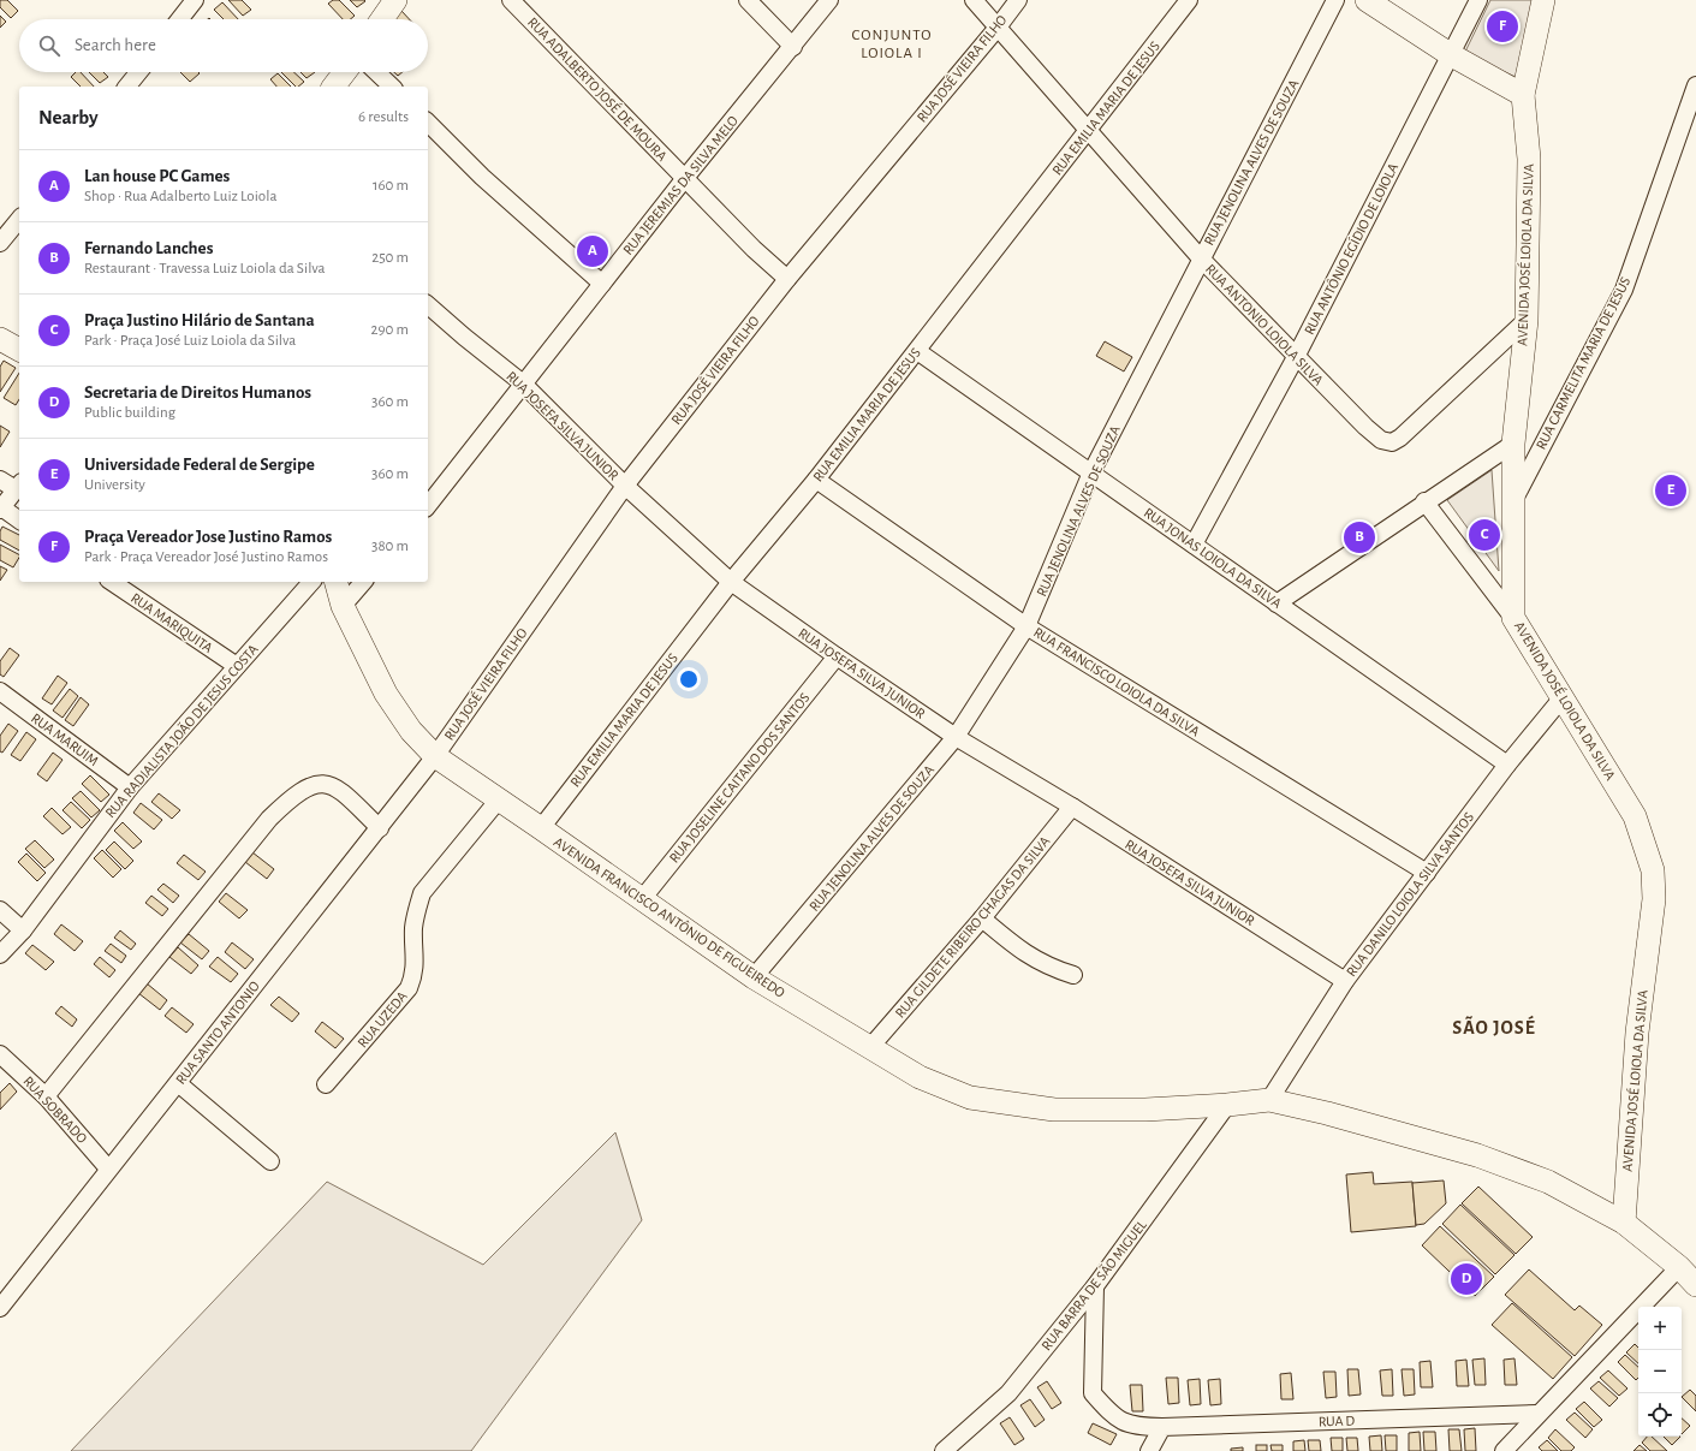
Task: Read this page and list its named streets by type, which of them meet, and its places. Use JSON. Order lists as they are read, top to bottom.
{
  "streets": {
    "street": [
      "RUA JOSÉ VIEIRA FILHO",
      "RUA ADALBERTO JOSÉ DE MOURA",
      "RUA EMILIA MARIA DE JESUS",
      "RUA JENOLINA ALVES DE SOUZA",
      "RUA JEREMIAS DA SILVA MELO",
      "RUA ANTÔNIO EGÍDIO DE LOIOLA",
      "AVENIDA JOSÉ LOIOLA DA SILVA",
      "RUA ANTONIO LOIOLA SILVA",
      "RUA CARMELITA MARIA DE JESUS",
      "RUA JOSEFA SILVA JUNIOR",
      "RUA JONAS LOIOLA DA SILVA",
      "RUA MARIQUITA",
      "RUA FRANCISCO LOIOLA DA SILVA",
      "RUA RADIALISTA JOÃO DE JESUS COSTA",
      "RUA MARUIM",
      "RUA JOSELINE CAITANO DOS SANTOS",
      "RUA DANILO LOIOLA SILVA SANTOS",
      "AVENIDA FRANCISCO ANTÔNIO DE FIGUEIREDO",
      "RUA GILDETE RIBEIRO CHAGAS DA SILVA",
      "RUA UZEDA",
      "RUA SANTO ANTONIO",
      "RUA SOBRADO",
      "RUA BARRA DE SÃO MIGUEL",
      "RUA D"
    ]
  },
  "crossings": [
    ["RUA JOSÉ VIEIRA FILHO", "RUA ADALBERTO JOSÉ DE MOURA"],
    ["RUA JOSÉ VIEIRA FILHO", "RUA ANTONIO LOIOLA SILVA"],
    ["RUA JOSÉ VIEIRA FILHO", "RUA JOSEFA SILVA JUNIOR"],
    ["RUA JOSÉ VIEIRA FILHO", "AVENIDA FRANCISCO ANTÔNIO DE FIGUEIREDO"],
    ["RUA JOSÉ VIEIRA FILHO", "RUA SANTO ANTONIO"],
    ["RUA ADALBERTO JOSÉ DE MOURA", "RUA JEREMIAS DA SILVA MELO"],
    ["RUA EMILIA MARIA DE JESUS", "RUA ANTONIO LOIOLA SILVA"],
    ["RUA EMILIA MARIA DE JESUS", "RUA JOSEFA SILVA JUNIOR"],
    ["RUA EMILIA MARIA DE JESUS", "RUA JONAS LOIOLA DA SILVA"],
    ["RUA EMILIA MARIA DE JESUS", "RUA FRANCISCO LOIOLA DA SILVA"],
    ["RUA EMILIA MARIA DE JESUS", "AVENIDA FRANCISCO ANTÔNIO DE FIGUEIREDO"],
    ["RUA JENOLINA ALVES DE SOUZA", "RUA ANTONIO LOIOLA SILVA"],
    ["RUA JENOLINA ALVES DE SOUZA", "RUA JOSEFA SILVA JUNIOR"],
    ["RUA JENOLINA ALVES DE SOUZA", "RUA JONAS LOIOLA DA SILVA"],
    ["RUA JENOLINA ALVES DE SOUZA", "RUA FRANCISCO LOIOLA DA SILVA"],
    ["RUA JENOLINA ALVES DE SOUZA", "AVENIDA FRANCISCO ANTÔNIO DE FIGUEIREDO"],
    ["RUA JEREMIAS DA SILVA MELO", "RUA JOSEFA SILVA JUNIOR"],
    ["RUA ANTÔNIO EGÍDIO DE LOIOLA", "RUA ANTONIO LOIOLA SILVA"],
    ["RUA ANTÔNIO EGÍDIO DE LOIOLA", "RUA JONAS LOIOLA DA SILVA"],
    ["AVENIDA JOSÉ LOIOLA DA SILVA", "RUA ANTONIO LOIOLA SILVA"],
    ["AVENIDA JOSÉ LOIOLA DA SILVA", "RUA CARMELITA MARIA DE JESUS"],
    ["AVENIDA JOSÉ LOIOLA DA SILVA", "RUA DANILO LOIOLA SILVA SANTOS"],
    ["AVENIDA JOSÉ LOIOLA DA SILVA", "AVENIDA FRANCISCO ANTÔNIO DE FIGUEIREDO"],
    ["RUA JOSEFA SILVA JUNIOR", "RUA JOSELINE CAITANO DOS SANTOS"],
    ["RUA JOSEFA SILVA JUNIOR", "RUA DANILO LOIOLA SILVA SANTOS"],
    ["RUA JOSEFA SILVA JUNIOR", "RUA GILDETE RIBEIRO CHAGAS DA SILVA"],
    ["RUA JONAS LOIOLA DA SILVA", "RUA DANILO LOIOLA SILVA SANTOS"],
    ["RUA MARIQUITA", "RUA RADIALISTA JOÃO DE JESUS COSTA"],
    ["RUA FRANCISCO LOIOLA DA SILVA", "RUA DANILO LOIOLA SILVA SANTOS"],
    ["RUA RADIALISTA JOÃO DE JESUS COSTA", "RUA MARUIM"],
    ["RUA JOSELINE CAITANO DOS SANTOS", "AVENIDA FRANCISCO ANTÔNIO DE FIGUEIREDO"],
    ["RUA DANILO LOIOLA SILVA SANTOS", "AVENIDA FRANCISCO ANTÔNIO DE FIGUEIREDO"],
    ["AVENIDA FRANCISCO ANTÔNIO DE FIGUEIREDO", "RUA GILDETE RIBEIRO CHAGAS DA SILVA"],
    ["AVENIDA FRANCISCO ANTÔNIO DE FIGUEIREDO", "RUA UZEDA"],
    ["AVENIDA FRANCISCO ANTÔNIO DE FIGUEIREDO", "RUA SANTO ANTONIO"],
    ["AVENIDA FRANCISCO ANTÔNIO DE FIGUEIREDO", "RUA BARRA DE SÃO MIGUEL"],
    ["RUA SANTO ANTONIO", "RUA SOBRADO"],
    ["RUA BARRA DE SÃO MIGUEL", "RUA D"]
  ],
  "districts": ["CONJUNTO LOIOLA I", "SÃO JOSÉ"],
  "page": {
    "pins": [
      "F",
      "A",
      "E",
      "C",
      "B",
      "D"
    ],
    "search": "Search here",
    "heading": ["Nearby", "6 results"],
    "list": [
      {
        "mark": "A",
        "name": "Lan house PC Games",
        "note": "Shop · Rua Adalberto Luiz Loiola",
        "value": "160 m"
      },
      {
        "mark": "B",
        "name": "Fernando Lanches",
        "note": "Restaurant · Travessa Luiz Loiola da Silva",
        "value": "250 m"
      },
      {
        "mark": "C",
        "name": "Praça Justino Hilário de Santana",
        "note": "Park · Praça José Luiz Loiola da Silva",
        "value": "290 m"
      },
      {
        "mark": "D",
        "name": "Secretaria de Direitos Humanos",
        "note": "Public building",
        "value": "360 m"
      },
      {
        "mark": "E",
        "name": "Universidade Federal de Sergipe",
        "note": "University",
        "value": "360 m"
      },
      {
        "mark": "F",
        "name": "Praça Vereador Jose Justino Ramos",
        "note": "Park · Praça Vereador José Justino Ramos",
        "value": "380 m"
      }
    ],
    "map_buttons": ["+", "−"]
  }
}
